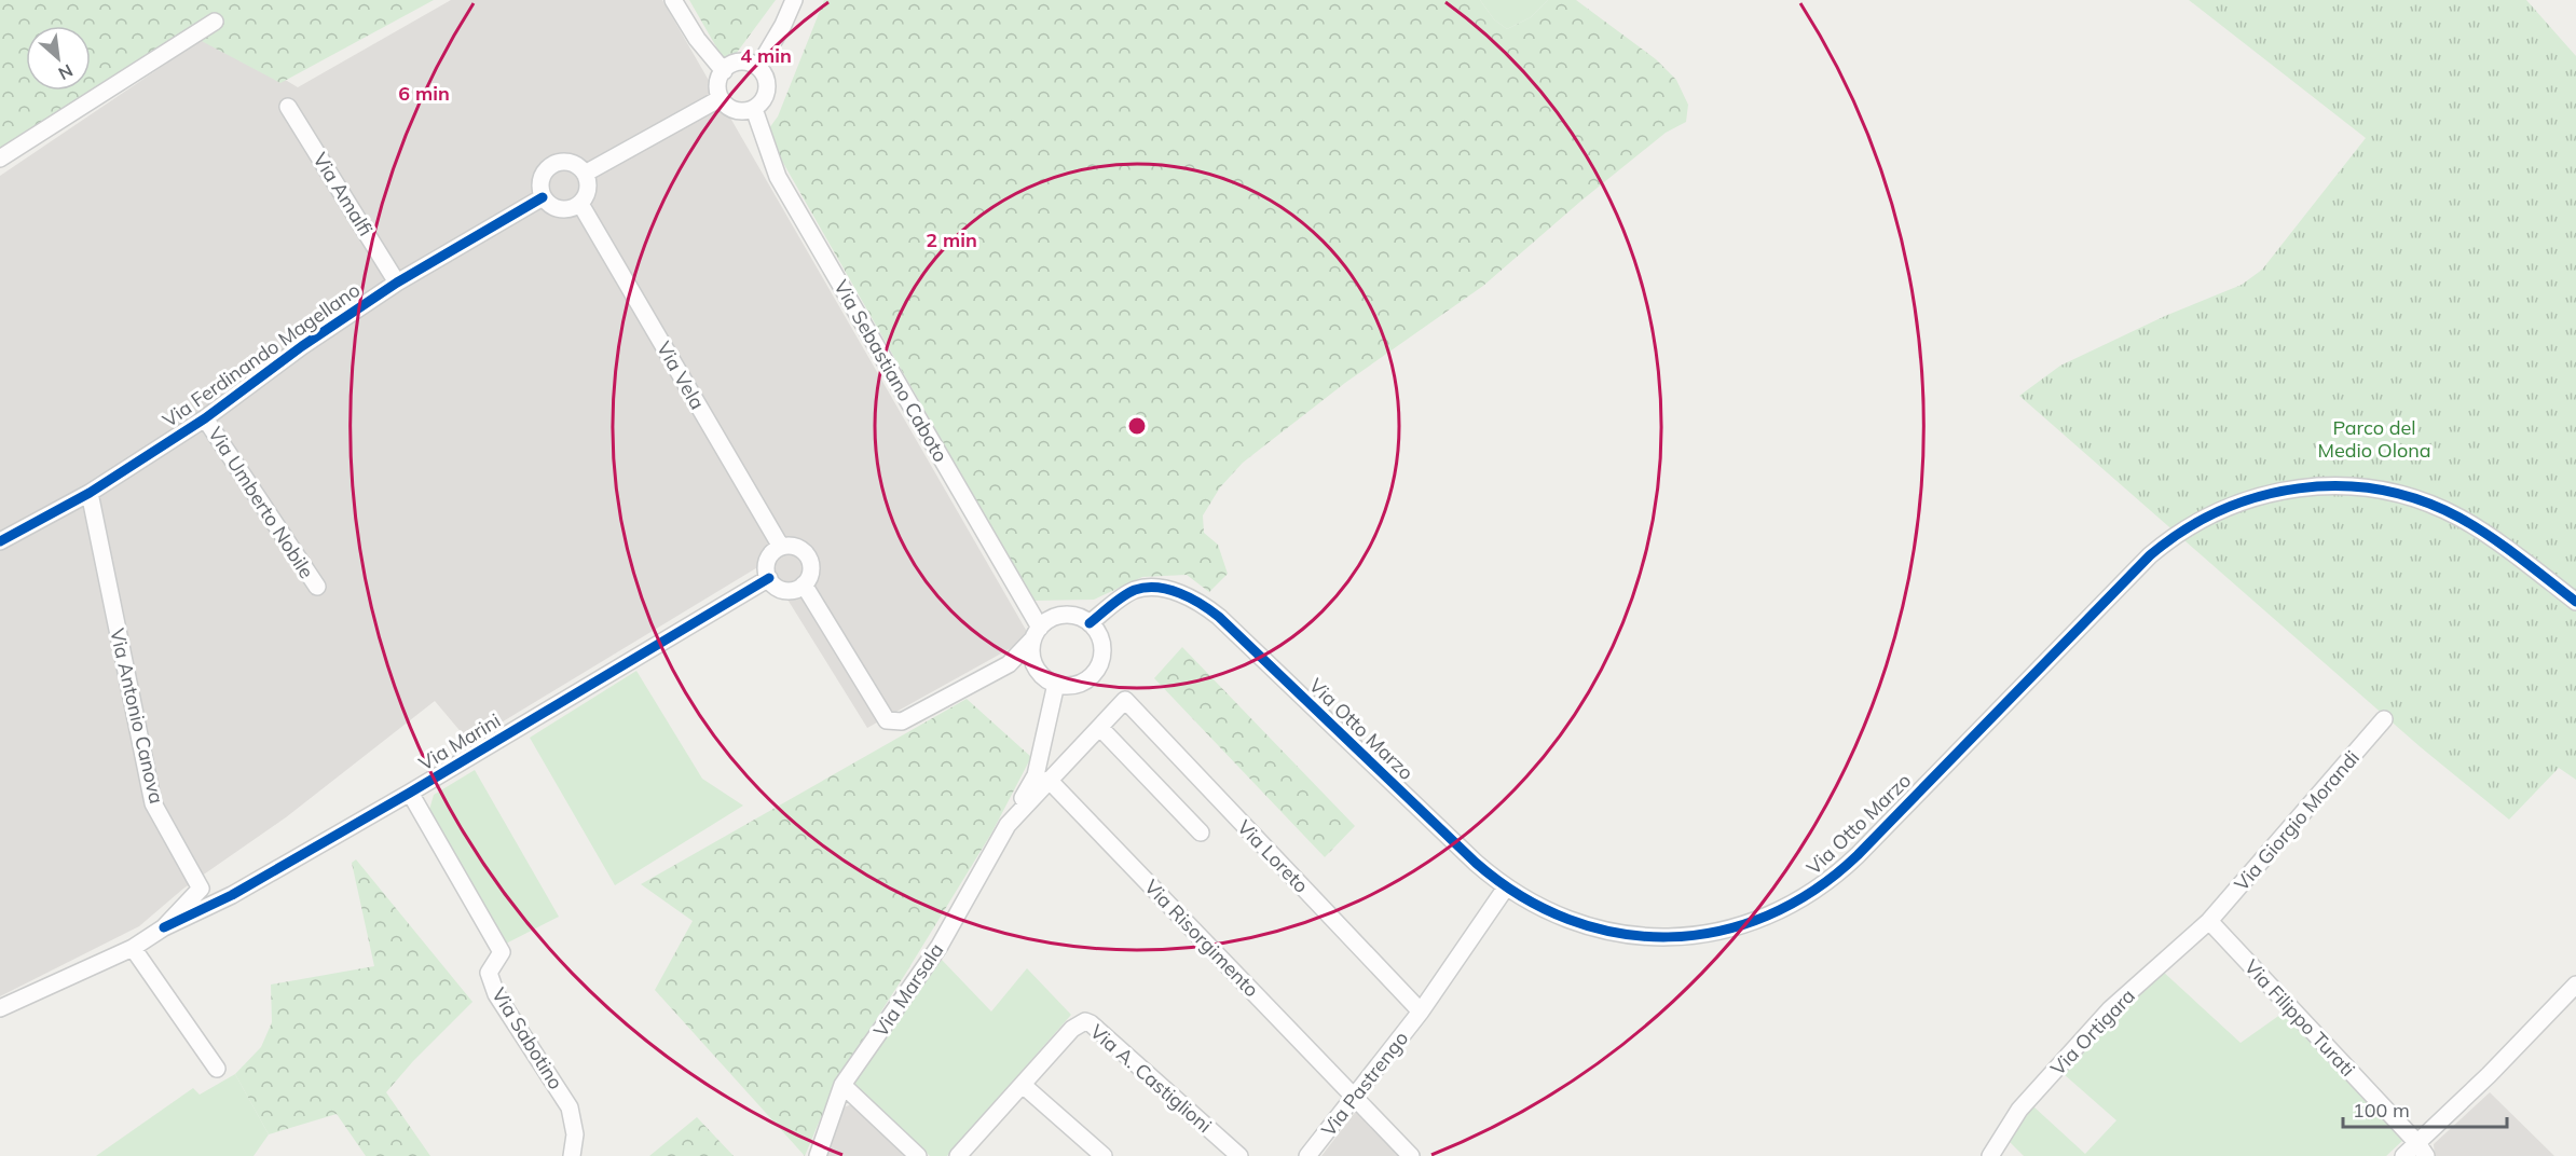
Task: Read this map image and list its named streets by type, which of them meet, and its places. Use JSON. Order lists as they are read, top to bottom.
{
  "streets": {
    "street": [
      "Via Amalfi",
      "Via Ferdinando Magellano",
      "Via Sebastiano Caboto",
      "Via Vela",
      "Via Umberto Nobile",
      "Via Antonio Canova",
      "Via Otto Marzo",
      "Via Marini",
      "Via Giorgio Morandi",
      "Via Loreto",
      "Via Risorgimento",
      "Via Marsala",
      "Via Filippo Turati",
      "Via Ortigara",
      "Via Sabotino",
      "Via A. Castiglioni",
      "Via Pastrengo"
    ]
  },
  "crossings": [
    ["Via Amalfi", "Via Ferdinando Magellano"],
    ["Via Ferdinando Magellano", "Via Vela"],
    ["Via Ferdinando Magellano", "Via Umberto Nobile"],
    ["Via Ferdinando Magellano", "Via Antonio Canova"],
    ["Via Sebastiano Caboto", "Via Otto Marzo"],
    ["Via Sebastiano Caboto", "Via Marsala"],
    ["Via Vela", "Via Marini"],
    ["Via Antonio Canova", "Via Marini"],
    ["Via Otto Marzo", "Via Marsala"],
    ["Via Otto Marzo", "Via Pastrengo"],
    ["Via Marini", "Via Sabotino"],
    ["Via Giorgio Morandi", "Via Filippo Turati"],
    ["Via Giorgio Morandi", "Via Ortigara"],
    ["Via Loreto", "Via Marsala"],
    ["Via Loreto", "Via Pastrengo"],
    ["Via Risorgimento", "Via Marsala"],
    ["Via Risorgimento", "Via Pastrengo"],
    ["Via Filippo Turati", "Via Ortigara"]
  ],
  "parks": ["Parco del Medio Olona"],
  "scale_bar": "100 m",
  "north": "bottom right",
  "rings": ["4 min", "6 min", "2 min"]
}
